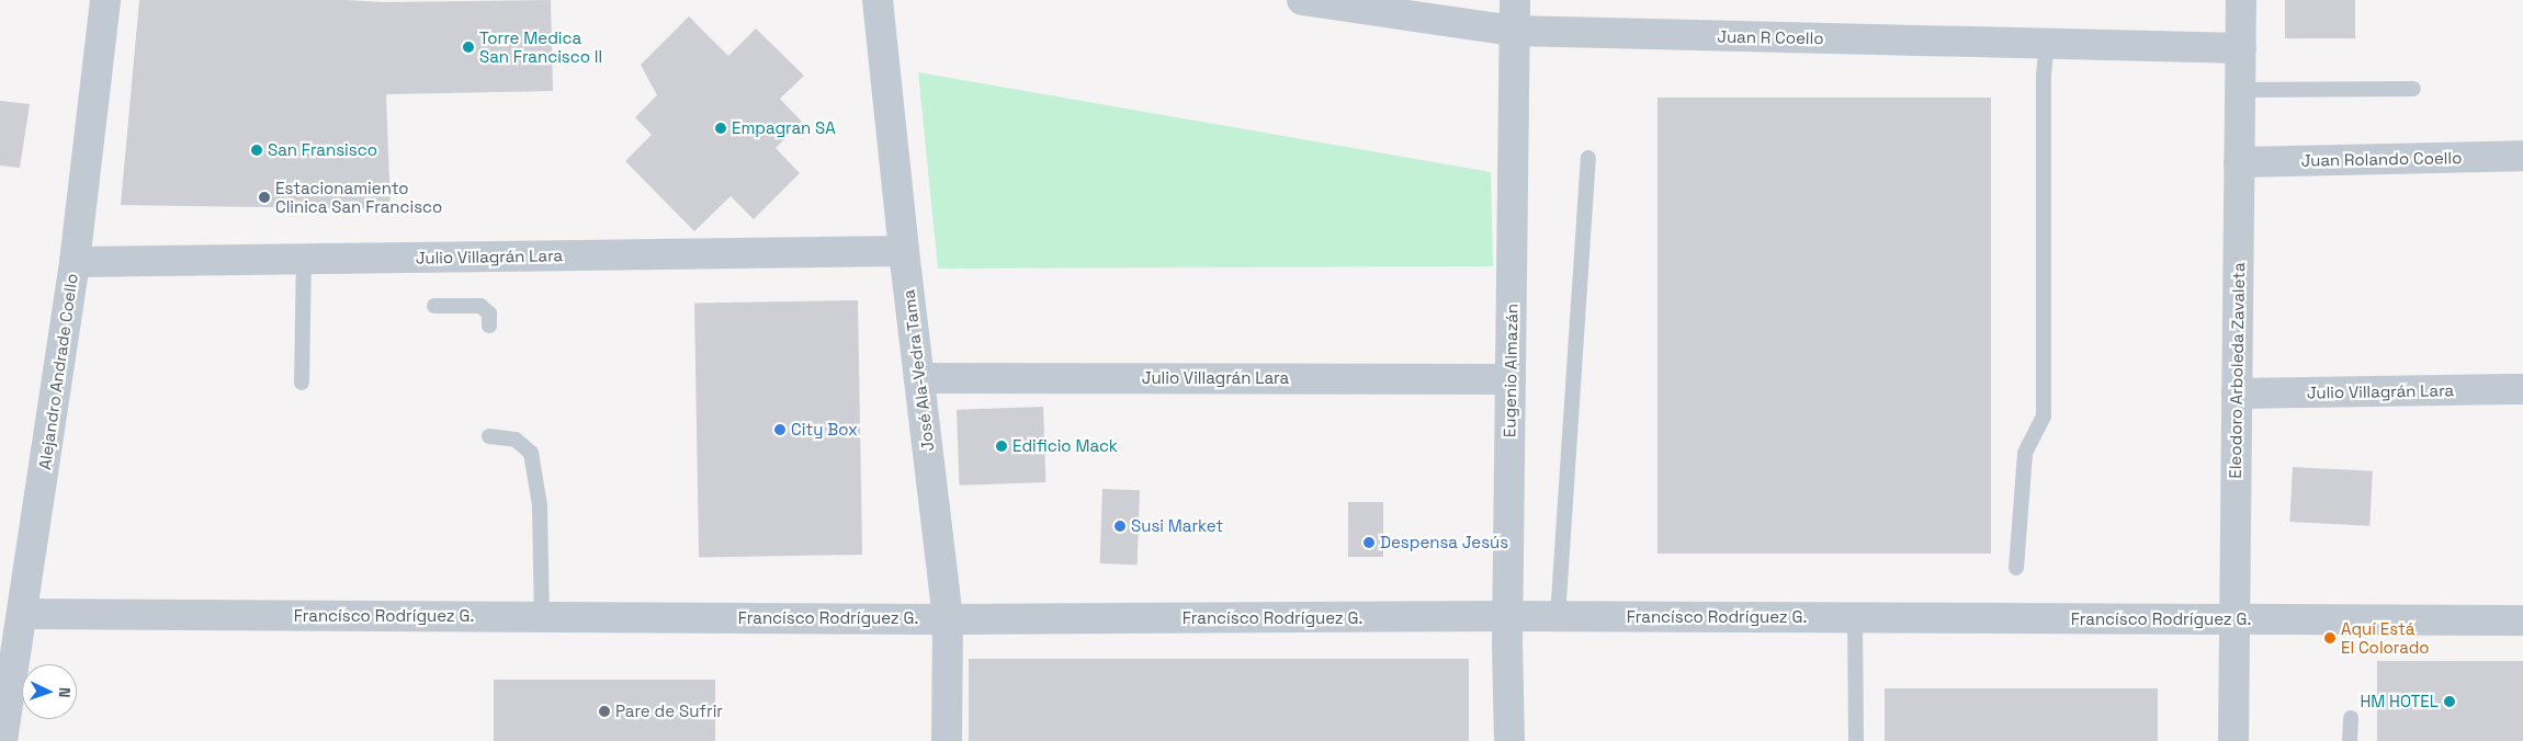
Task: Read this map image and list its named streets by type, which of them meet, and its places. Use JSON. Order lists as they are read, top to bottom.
{
  "streets": {
    "street": [
      "Juan R Coello",
      "Juan Rolando Coello",
      "Julio Villagrán Lara",
      "José Ala-Vedra Tama",
      "Eugenio Almazán",
      "Eleodoro Arboleda Zavaleta",
      "Alejandro Andrade Coello",
      "Francísco Rodríguez G."
    ]
  },
  "crossings": [
    ["Juan R Coello", "Eugenio Almazán"],
    ["Juan R Coello", "Eleodoro Arboleda Zavaleta"],
    ["Juan Rolando Coello", "Eleodoro Arboleda Zavaleta"],
    ["Julio Villagrán Lara", "José Ala-Vedra Tama"],
    ["Julio Villagrán Lara", "Eugenio Almazán"],
    ["Julio Villagrán Lara", "Eleodoro Arboleda Zavaleta"],
    ["Julio Villagrán Lara", "Alejandro Andrade Coello"],
    ["José Ala-Vedra Tama", "Francísco Rodríguez G."],
    ["Eugenio Almazán", "Francísco Rodríguez G."],
    ["Eleodoro Arboleda Zavaleta", "Francísco Rodríguez G."],
    ["Alejandro Andrade Coello", "Francísco Rodríguez G."]
  ],
  "places": [
    "Torre Medica San Francisco II",
    "Empagran SA",
    "San Fransisco",
    "Estacionamiento Clinica San Francisco",
    "City Box",
    "Edificio Mack",
    "Susi Market",
    "Despensa Jesús",
    "Aquí Está El Colorado",
    "HM HOTEL",
    "Pare de Sufrir"
  ],
  "north": "right"
}
